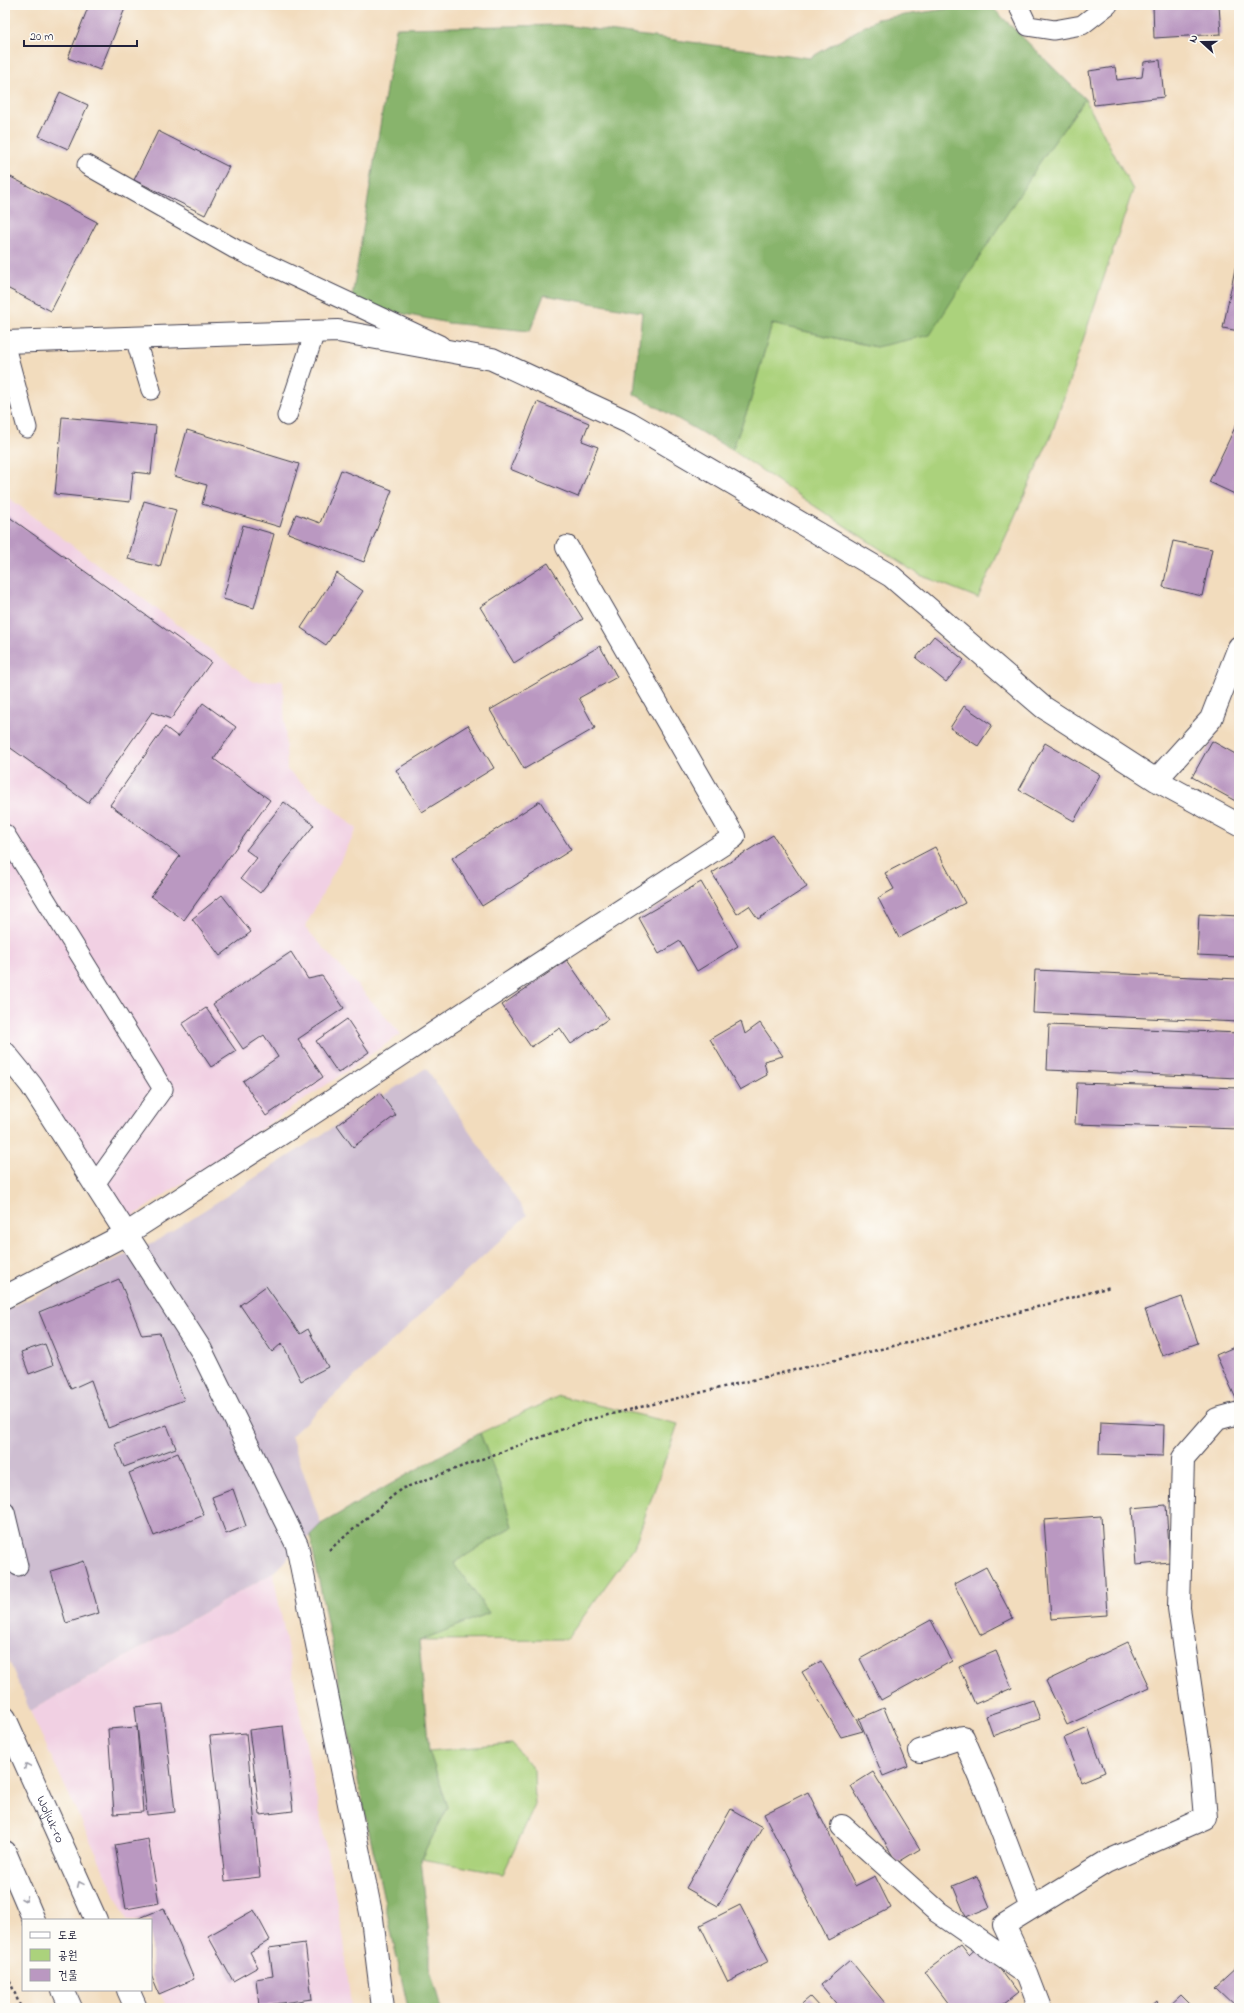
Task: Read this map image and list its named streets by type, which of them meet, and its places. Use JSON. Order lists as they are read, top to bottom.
{
  "streets": {
    "street": ["Woljuk-ro"]
  },
  "legend": ["도로", "공원", "건물"],
  "scale_bar": "20 m",
  "north": "left"
}
